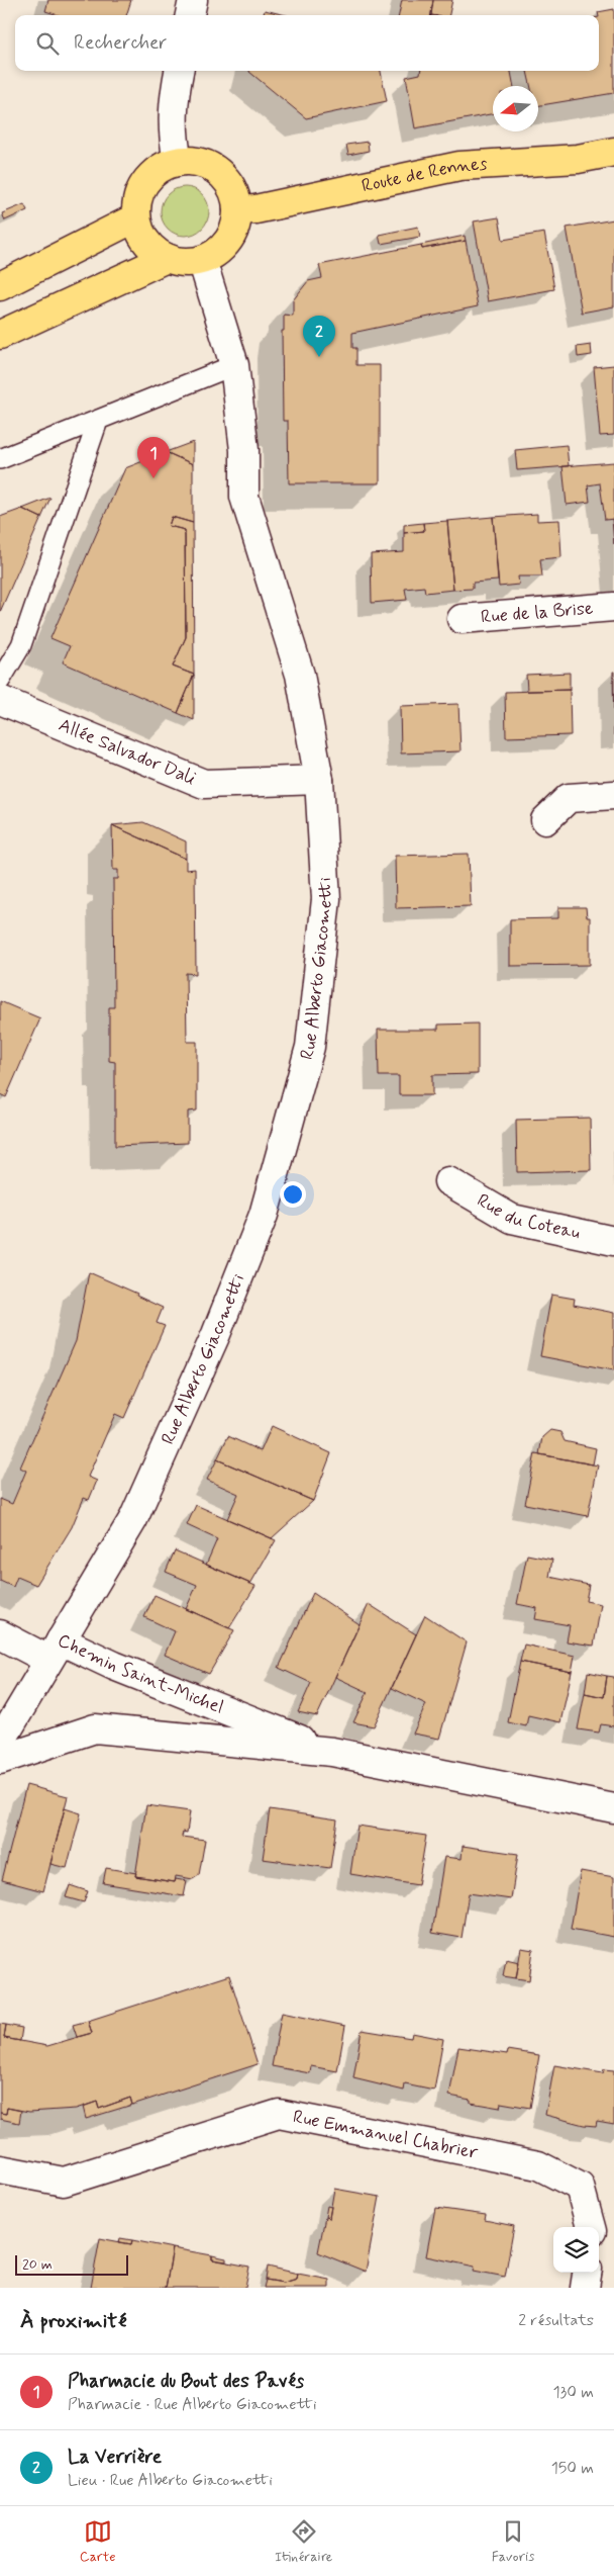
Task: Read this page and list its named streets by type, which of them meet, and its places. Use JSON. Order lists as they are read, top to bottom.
{
  "streets": {
    "main road": ["Route de Rennes"],
    "street": [
      "Rue de la Brise",
      "Allée Salvador Dali",
      "Rue Alberto Giacometti",
      "Rue du Coteau",
      "Chemin Saint-Michel",
      "Rue Emmanuel Chabrier"
    ]
  },
  "crossings": [
    ["Route de Rennes", "Rue Alberto Giacometti"],
    ["Allée Salvador Dali", "Rue Alberto Giacometti"],
    ["Rue Alberto Giacometti", "Chemin Saint-Michel"]
  ],
  "scale_bar": "20 m",
  "north": "left",
  "page": {
    "search": "Rechercher",
    "pins": ["2", "1"],
    "scale": "20 m",
    "heading": ["À proximité", "2 résultats"],
    "list": [
      {
        "mark": "1",
        "name": "Pharmacie du Bout des Pavés",
        "note": "Pharmacie · Rue Alberto Giacometti",
        "value": "130 m"
      },
      {
        "mark": "2",
        "name": "La Verrière",
        "note": "Lieu · Rue Alberto Giacometti",
        "value": "150 m"
      }
    ],
    "nav": ["Carte", "Itinéraire", "Favoris"]
  }
}
